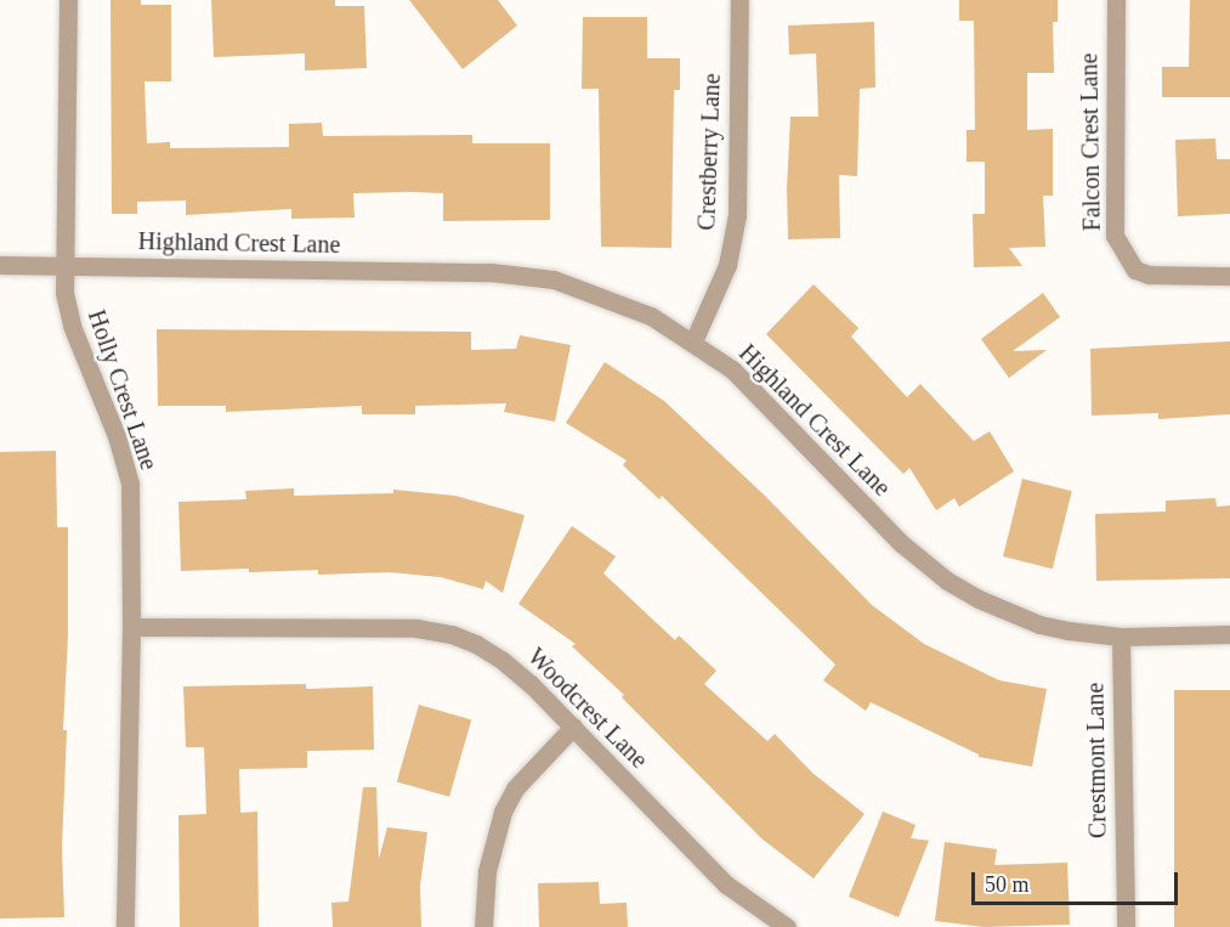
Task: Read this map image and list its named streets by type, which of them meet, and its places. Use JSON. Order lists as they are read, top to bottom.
{
  "streets": {
    "street": [
      "Falcon Crest Lane",
      "Crestberry Lane",
      "Highland Crest Lane",
      "Holly Crest Lane",
      "Woodcrest Lane",
      "Crestmont Lane"
    ]
  },
  "crossings": [
    ["Crestberry Lane", "Highland Crest Lane"],
    ["Highland Crest Lane", "Holly Crest Lane"],
    ["Highland Crest Lane", "Crestmont Lane"],
    ["Holly Crest Lane", "Woodcrest Lane"]
  ],
  "scale_bar": "50 m"
}
